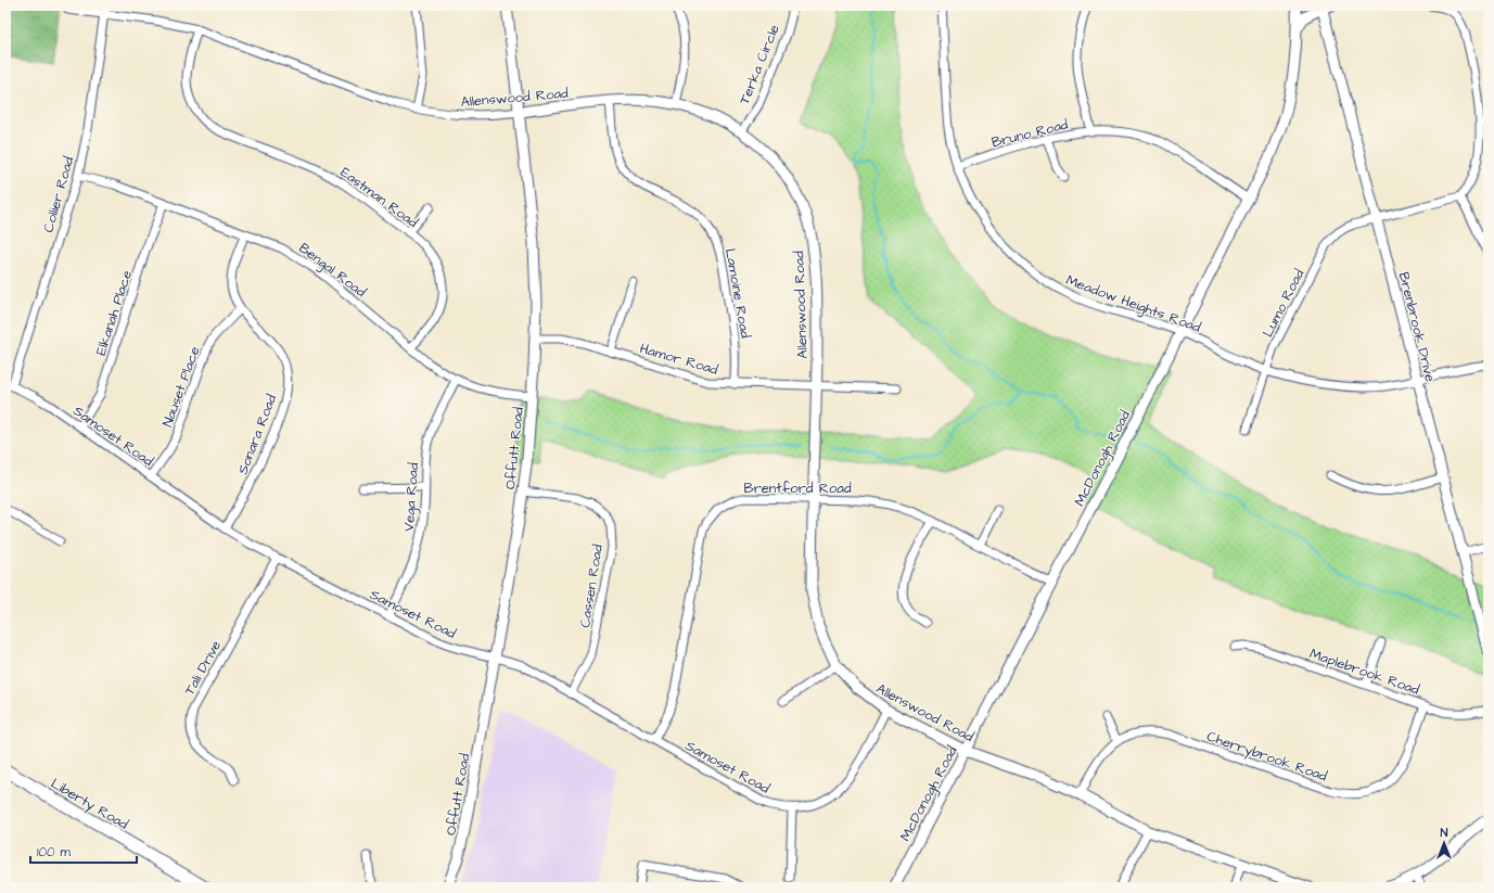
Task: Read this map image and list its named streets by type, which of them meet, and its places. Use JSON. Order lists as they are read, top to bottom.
{
  "streets": {
    "main road": ["Liberty Road"],
    "street": [
      "Terka Circle",
      "Allenswood Road",
      "Bruno Road",
      "Collier Road",
      "Eastman Road",
      "Bengal Road",
      "Lamoine Road",
      "Meadow Heights Road",
      "Lumo Road",
      "Elkanah Place",
      "Brenbrook Drive",
      "Hamor Road",
      "Nauset Place",
      "Sonara Road",
      "Samoset Road",
      "Offutt Road",
      "McDonogh Road",
      "Brentford Road",
      "Vega Road",
      "Cassen Road",
      "Tali Drive",
      "Maplebrook Road",
      "Cherrybrook Road"
    ]
  },
  "crossings": [
    ["Terka Circle", "Allenswood Road"],
    ["Allenswood Road", "Collier Road"],
    ["Allenswood Road", "Eastman Road"],
    ["Allenswood Road", "Lamoine Road"],
    ["Allenswood Road", "Hamor Road"],
    ["Allenswood Road", "Samoset Road"],
    ["Allenswood Road", "Offutt Road"],
    ["Allenswood Road", "McDonogh Road"],
    ["Allenswood Road", "Brentford Road"],
    ["Allenswood Road", "Cherrybrook Road"],
    ["Bruno Road", "Meadow Heights Road"],
    ["Bruno Road", "McDonogh Road"],
    ["Collier Road", "Bengal Road"],
    ["Collier Road", "Samoset Road"],
    ["Eastman Road", "Bengal Road"],
    ["Bengal Road", "Elkanah Place"],
    ["Bengal Road", "Sonara Road"],
    ["Bengal Road", "Offutt Road"],
    ["Bengal Road", "Vega Road"],
    ["Lamoine Road", "Hamor Road"],
    ["Meadow Heights Road", "Lumo Road"],
    ["Meadow Heights Road", "Brenbrook Drive"],
    ["Meadow Heights Road", "McDonogh Road"],
    ["Lumo Road", "Brenbrook Drive"],
    ["Elkanah Place", "Samoset Road"],
    ["Hamor Road", "Offutt Road"],
    ["Nauset Place", "Sonara Road"],
    ["Nauset Place", "Samoset Road"],
    ["Sonara Road", "Samoset Road"],
    ["Samoset Road", "Offutt Road"],
    ["Samoset Road", "Brentford Road"],
    ["Samoset Road", "Vega Road"],
    ["Samoset Road", "Cassen Road"],
    ["Samoset Road", "Tali Drive"],
    ["Offutt Road", "Cassen Road"],
    ["McDonogh Road", "Brentford Road"],
    ["Maplebrook Road", "Cherrybrook Road"]
  ],
  "scale_bar": "100 m",
  "north": "top"
}
